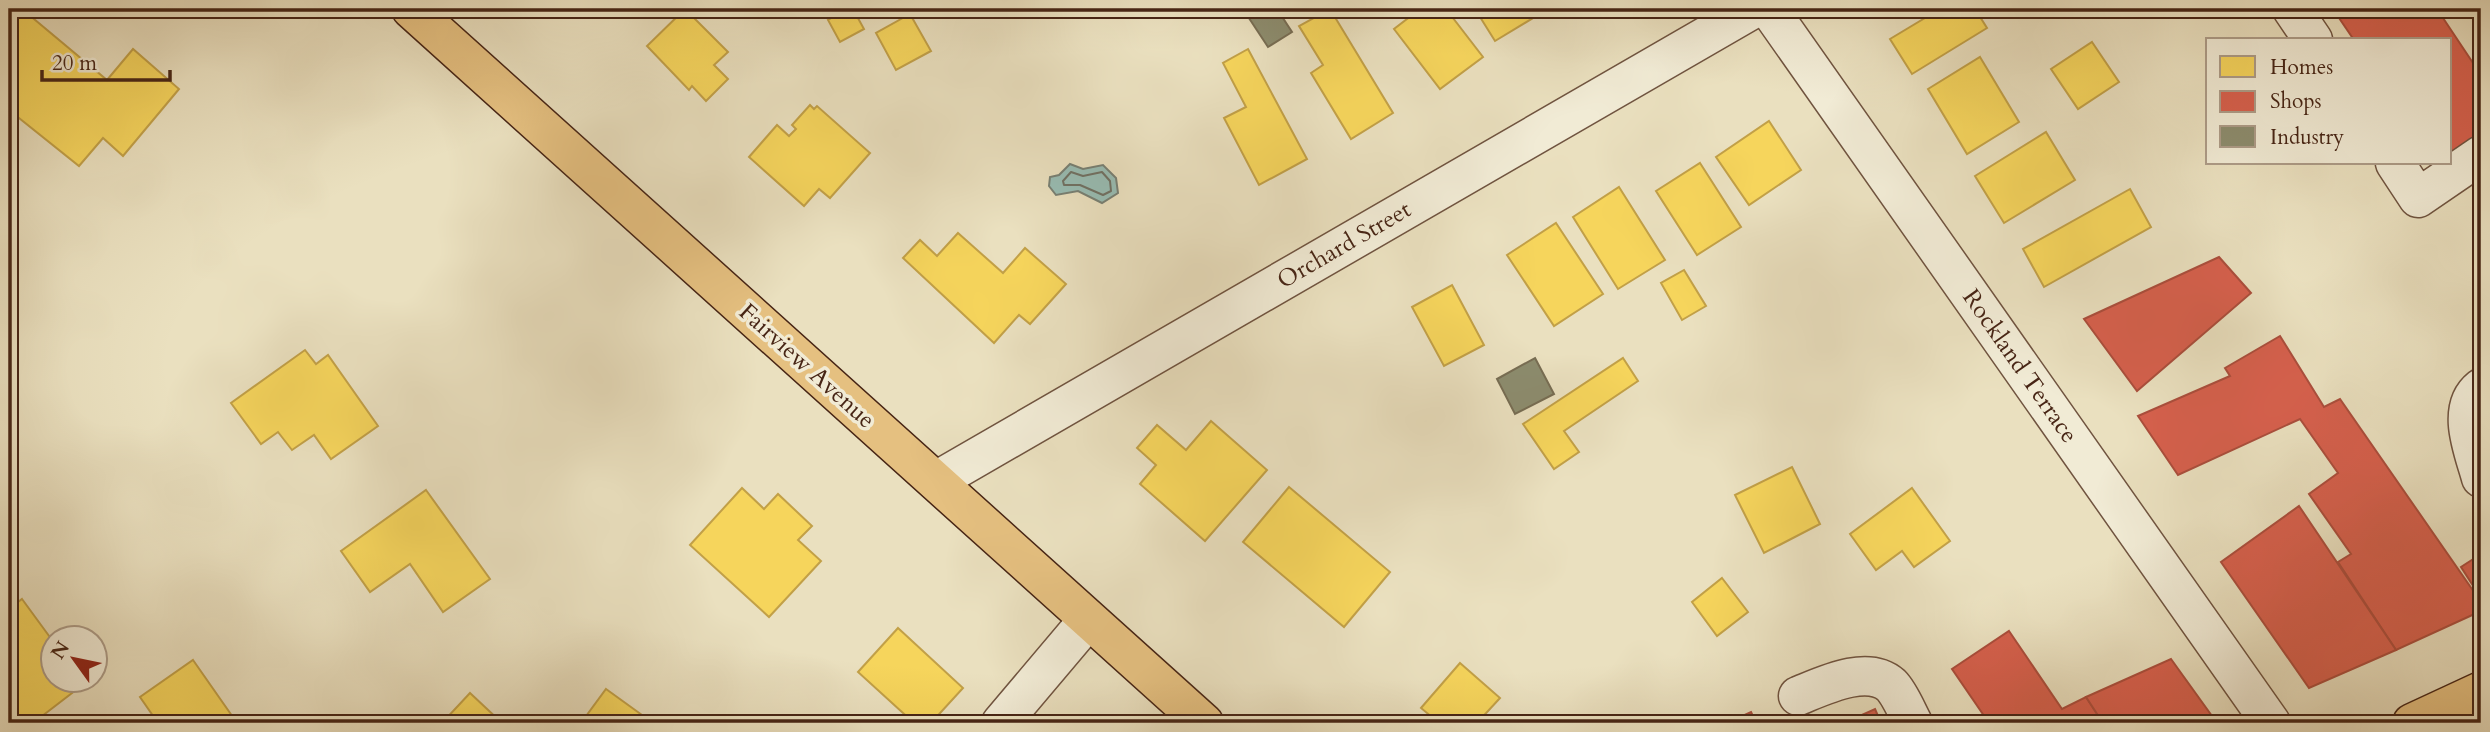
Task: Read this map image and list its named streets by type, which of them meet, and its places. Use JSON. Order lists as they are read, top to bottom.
{
  "streets": {
    "main road": ["Fairview Avenue"],
    "street": ["Orchard Street", "Rockland Terrace"]
  },
  "crossings": [
    ["Orchard Street", "Fairview Avenue"]
  ],
  "legend": ["Homes", "Shops", "Industry"],
  "scale_bar": "20 m",
  "north": "top left"
}
